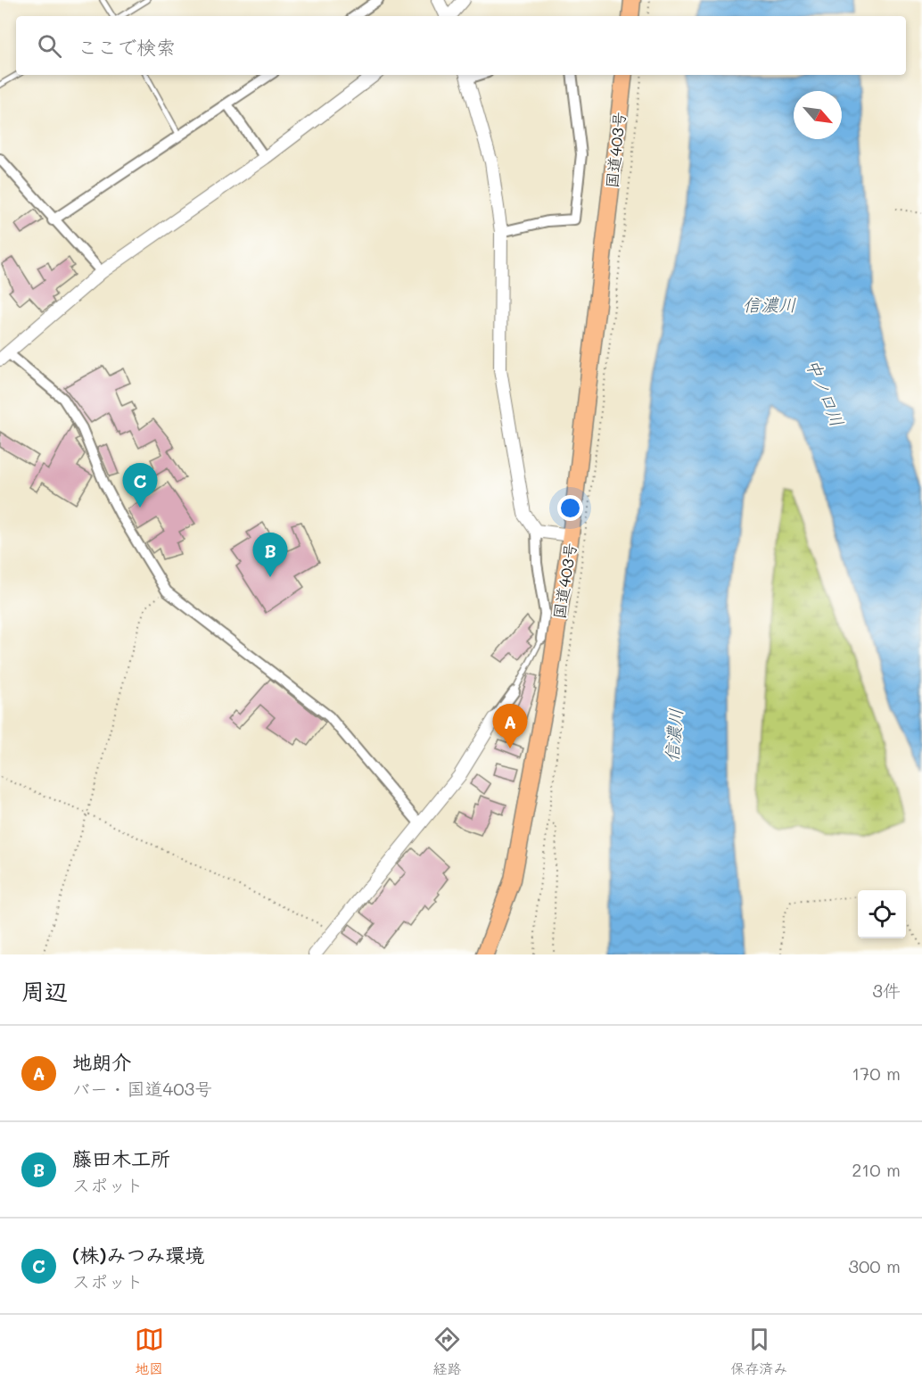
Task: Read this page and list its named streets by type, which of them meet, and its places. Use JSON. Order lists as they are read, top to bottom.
{
  "streets": {
    "highway": ["国道403号"]
  },
  "water": ["信濃川", "中ノ口川"],
  "north": "bottom right",
  "page": {
    "search": "ここで検索",
    "pins": ["C", "B", "A"],
    "heading": ["周辺", "3件"],
    "list": [
      {
        "mark": "A",
        "name": "地朗介",
        "note": "バー · 国道403号",
        "value": "170 m"
      },
      {
        "mark": "B",
        "name": "藤田木工所",
        "note": "スポット",
        "value": "210 m"
      },
      {
        "mark": "C",
        "name": "(株)みつみ環境",
        "note": "スポット",
        "value": "300 m"
      }
    ],
    "nav": ["地図", "経路", "保存済み"]
  }
}
